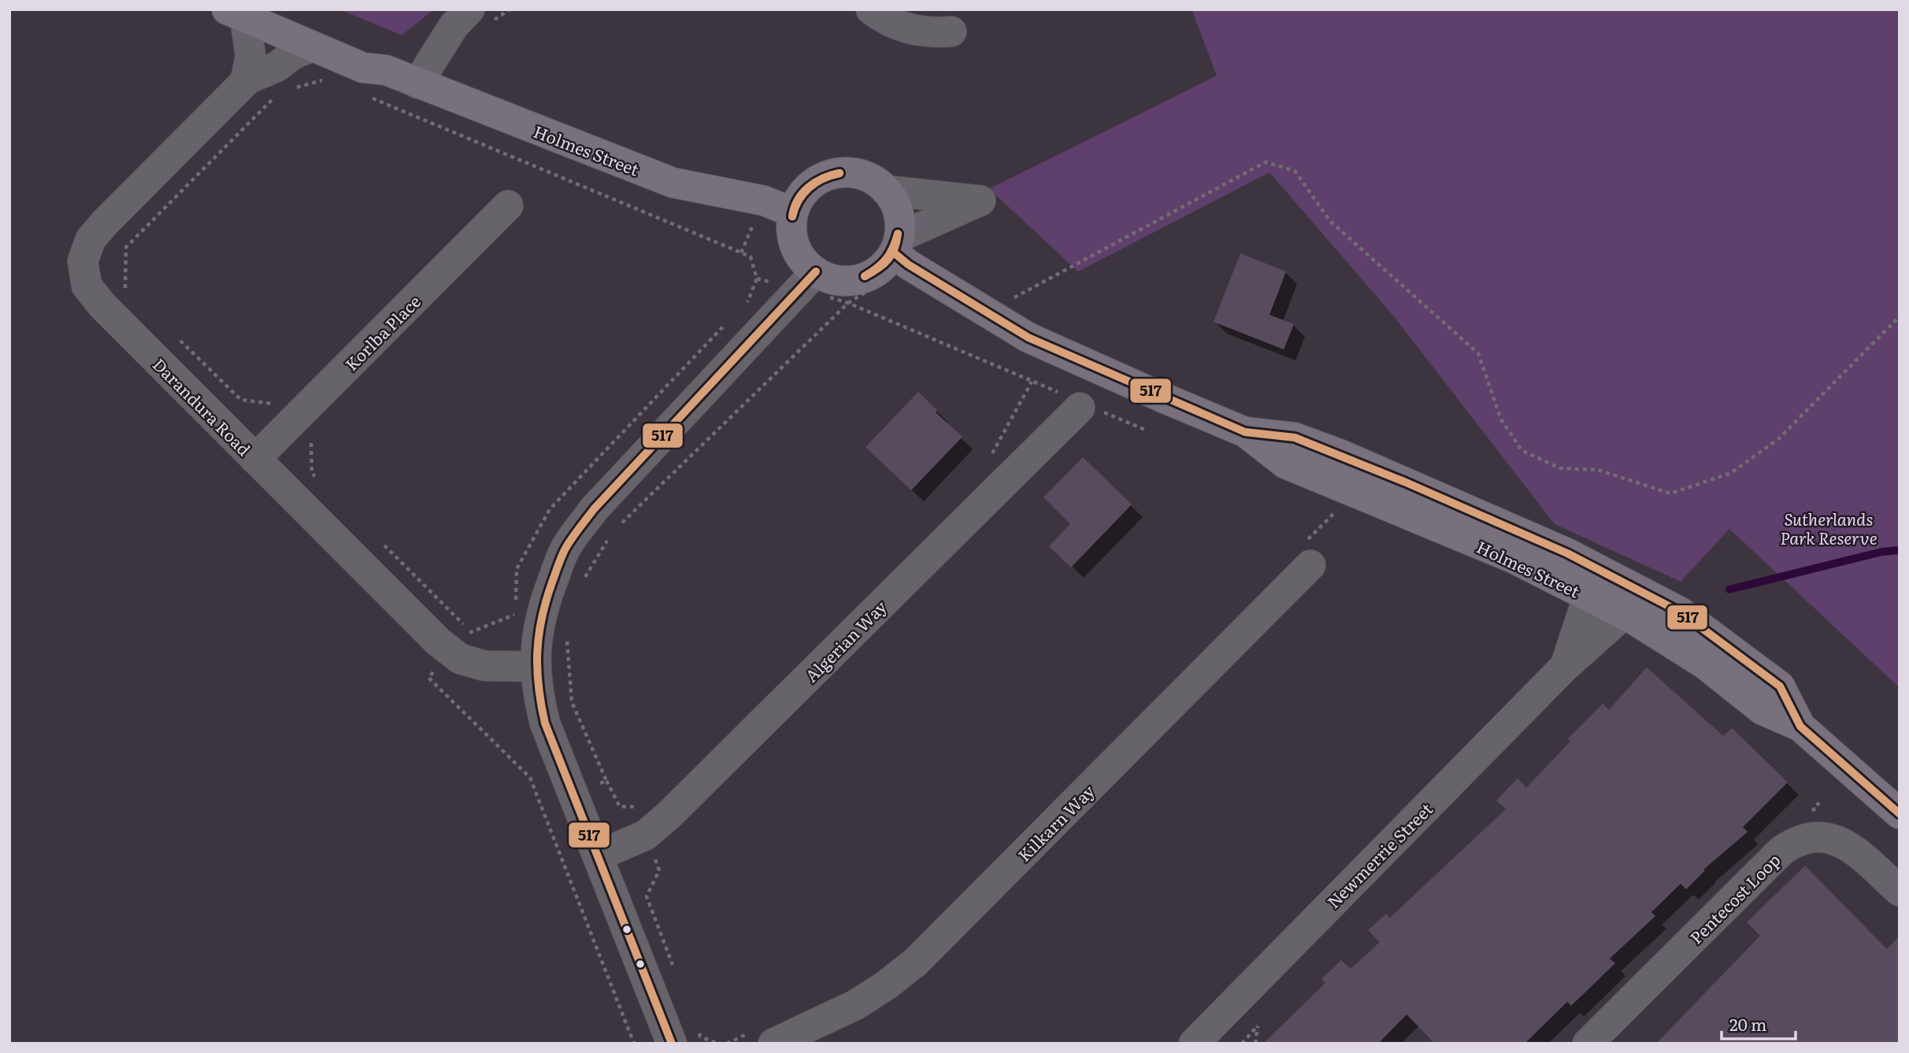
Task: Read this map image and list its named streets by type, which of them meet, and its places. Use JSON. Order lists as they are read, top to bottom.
{
  "streets": {
    "main road": ["Holmes Street"],
    "street": [
      "Korlba Place",
      "Darandura Road",
      "Algerian Way",
      "Kilkarn Way",
      "Newmerrie Street",
      "Pentecost Loop"
    ]
  },
  "crossings": [
    ["Holmes Street", "Darandura Road"],
    ["Holmes Street", "Newmerrie Street"],
    ["Korlba Place", "Darandura Road"]
  ],
  "parks": ["Sutherlands Park Reserve"],
  "lines": ["transit line 517"],
  "scale_bar": "20 m"
}
